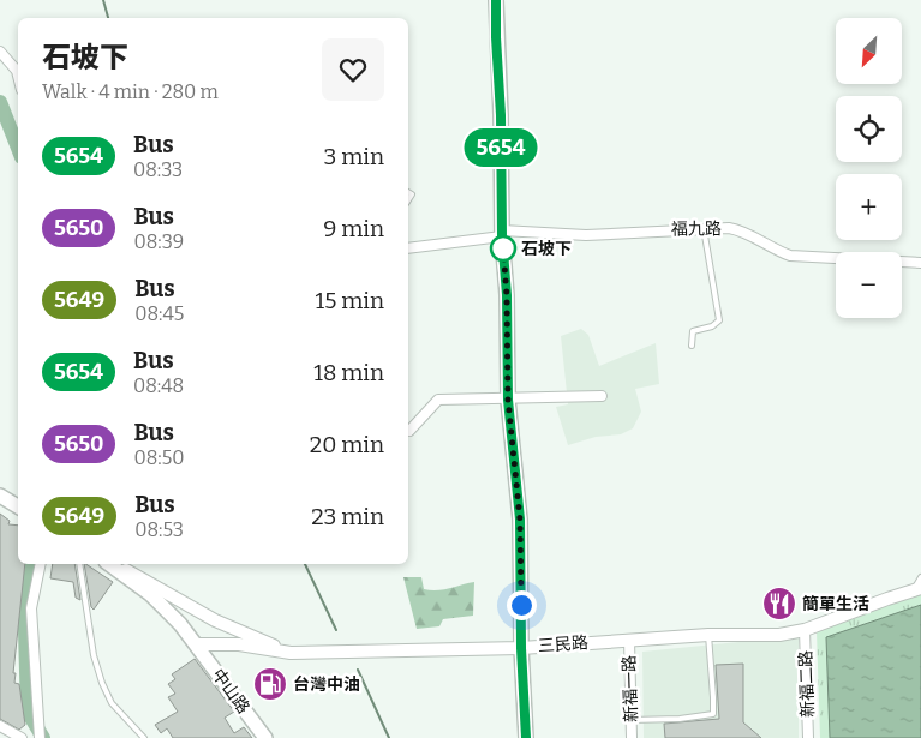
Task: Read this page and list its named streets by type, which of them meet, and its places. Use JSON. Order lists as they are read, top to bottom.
{
  "streets": {
    "main road": ["中山路"],
    "street": [
      "福九路",
      "三民路",
      "新福二路",
      "新福一路"
    ]
  },
  "crossings": [
    ["三民路", "新福二路"],
    ["三民路", "新福一路"],
    ["三民路", "中山路"]
  ],
  "places": {
    "other": ["石坡下"],
    "restaurant": ["簡單生活"],
    "fuel station": ["台灣中油"]
  },
  "lines": ["bus line 5654"],
  "north": "bottom left",
  "page": {
    "on_map": "5654",
    "map_buttons": ["+", "−"],
    "heading": ["石坡下", "Walk · 4 min · 280 m"],
    "list": [
      {
        "mark": "5654",
        "name": "Bus",
        "note": "08:33",
        "value": "3 min"
      },
      {
        "mark": "5650",
        "name": "Bus",
        "note": "08:39",
        "value": "9 min"
      },
      {
        "mark": "5649",
        "name": "Bus",
        "note": "08:45",
        "value": "15 min"
      },
      {
        "mark": "5654",
        "name": "Bus",
        "note": "08:48",
        "value": "18 min"
      },
      {
        "mark": "5650",
        "name": "Bus",
        "note": "08:50",
        "value": "20 min"
      },
      {
        "mark": "5649",
        "name": "Bus",
        "note": "08:53",
        "value": "23 min"
      }
    ]
  }
}
